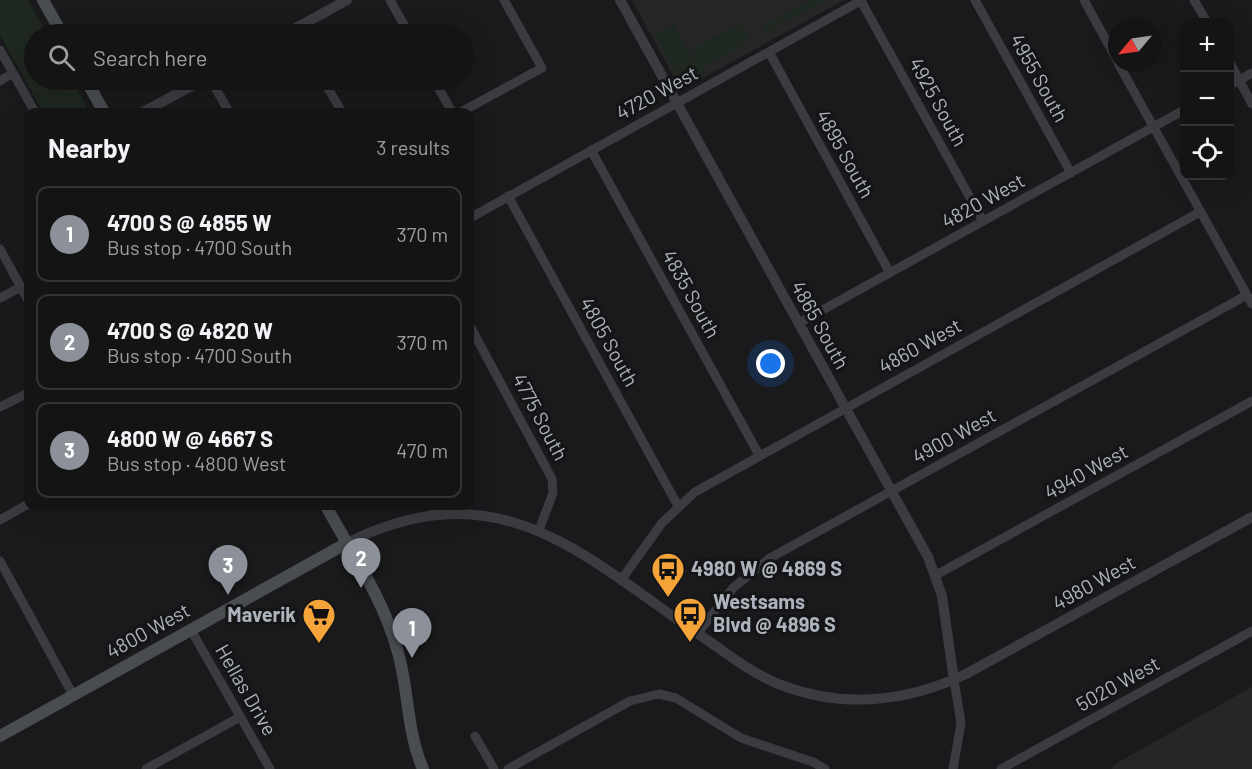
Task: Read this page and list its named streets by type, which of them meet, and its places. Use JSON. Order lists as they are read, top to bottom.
{
  "streets": {
    "main road": ["4800 West"],
    "street": [
      "4955 South",
      "4720 West",
      "4925 South",
      "4895 South",
      "4820 West",
      "4835 South",
      "4865 South",
      "4805 South",
      "4860 West",
      "4775 South",
      "4900 West",
      "4940 West",
      "4980 West",
      "5020 West",
      "Hellas Drive"
    ]
  },
  "crossings": [
    ["4955 South", "4820 West"],
    ["4720 West", "4925 South"],
    ["4720 West", "4895 South"],
    ["4720 West", "4835 South"],
    ["4720 West", "4865 South"],
    ["4720 West", "4805 South"],
    ["4925 South", "4820 West"],
    ["4895 South", "4820 West"],
    ["4820 West", "4865 South"],
    ["4835 South", "4860 West"],
    ["4865 South", "4860 West"],
    ["4865 South", "4900 West"],
    ["4865 South", "4940 West"],
    ["4865 South", "4980 West"],
    ["4805 South", "4860 West"],
    ["4860 West", "4980 West"],
    ["4775 South", "4980 West"],
    ["4900 West", "4980 West"],
    ["4980 West", "4800 West"],
    ["4800 West", "Hellas Drive"]
  ],
  "places": {
    "bus stop": ["4980 W @ 4869 S", "Westsams Blvd @ 4896 S"],
    "supermarket": ["Maverik"]
  },
  "north": "bottom left",
  "page": {
    "map_buttons": ["+", "−"],
    "search": "Search here",
    "heading": ["Nearby", "3 results"],
    "list": [
      {
        "mark": "1",
        "name": "4700 S @ 4855 W",
        "note": "Bus stop · 4700 South",
        "value": "370 m"
      },
      {
        "mark": "2",
        "name": "4700 S @ 4820 W",
        "note": "Bus stop · 4700 South",
        "value": "370 m"
      },
      {
        "mark": "3",
        "name": "4800 W @ 4667 S",
        "note": "Bus stop · 4800 West",
        "value": "470 m"
      }
    ],
    "pins": ["2", "3", "1"]
  }
}
